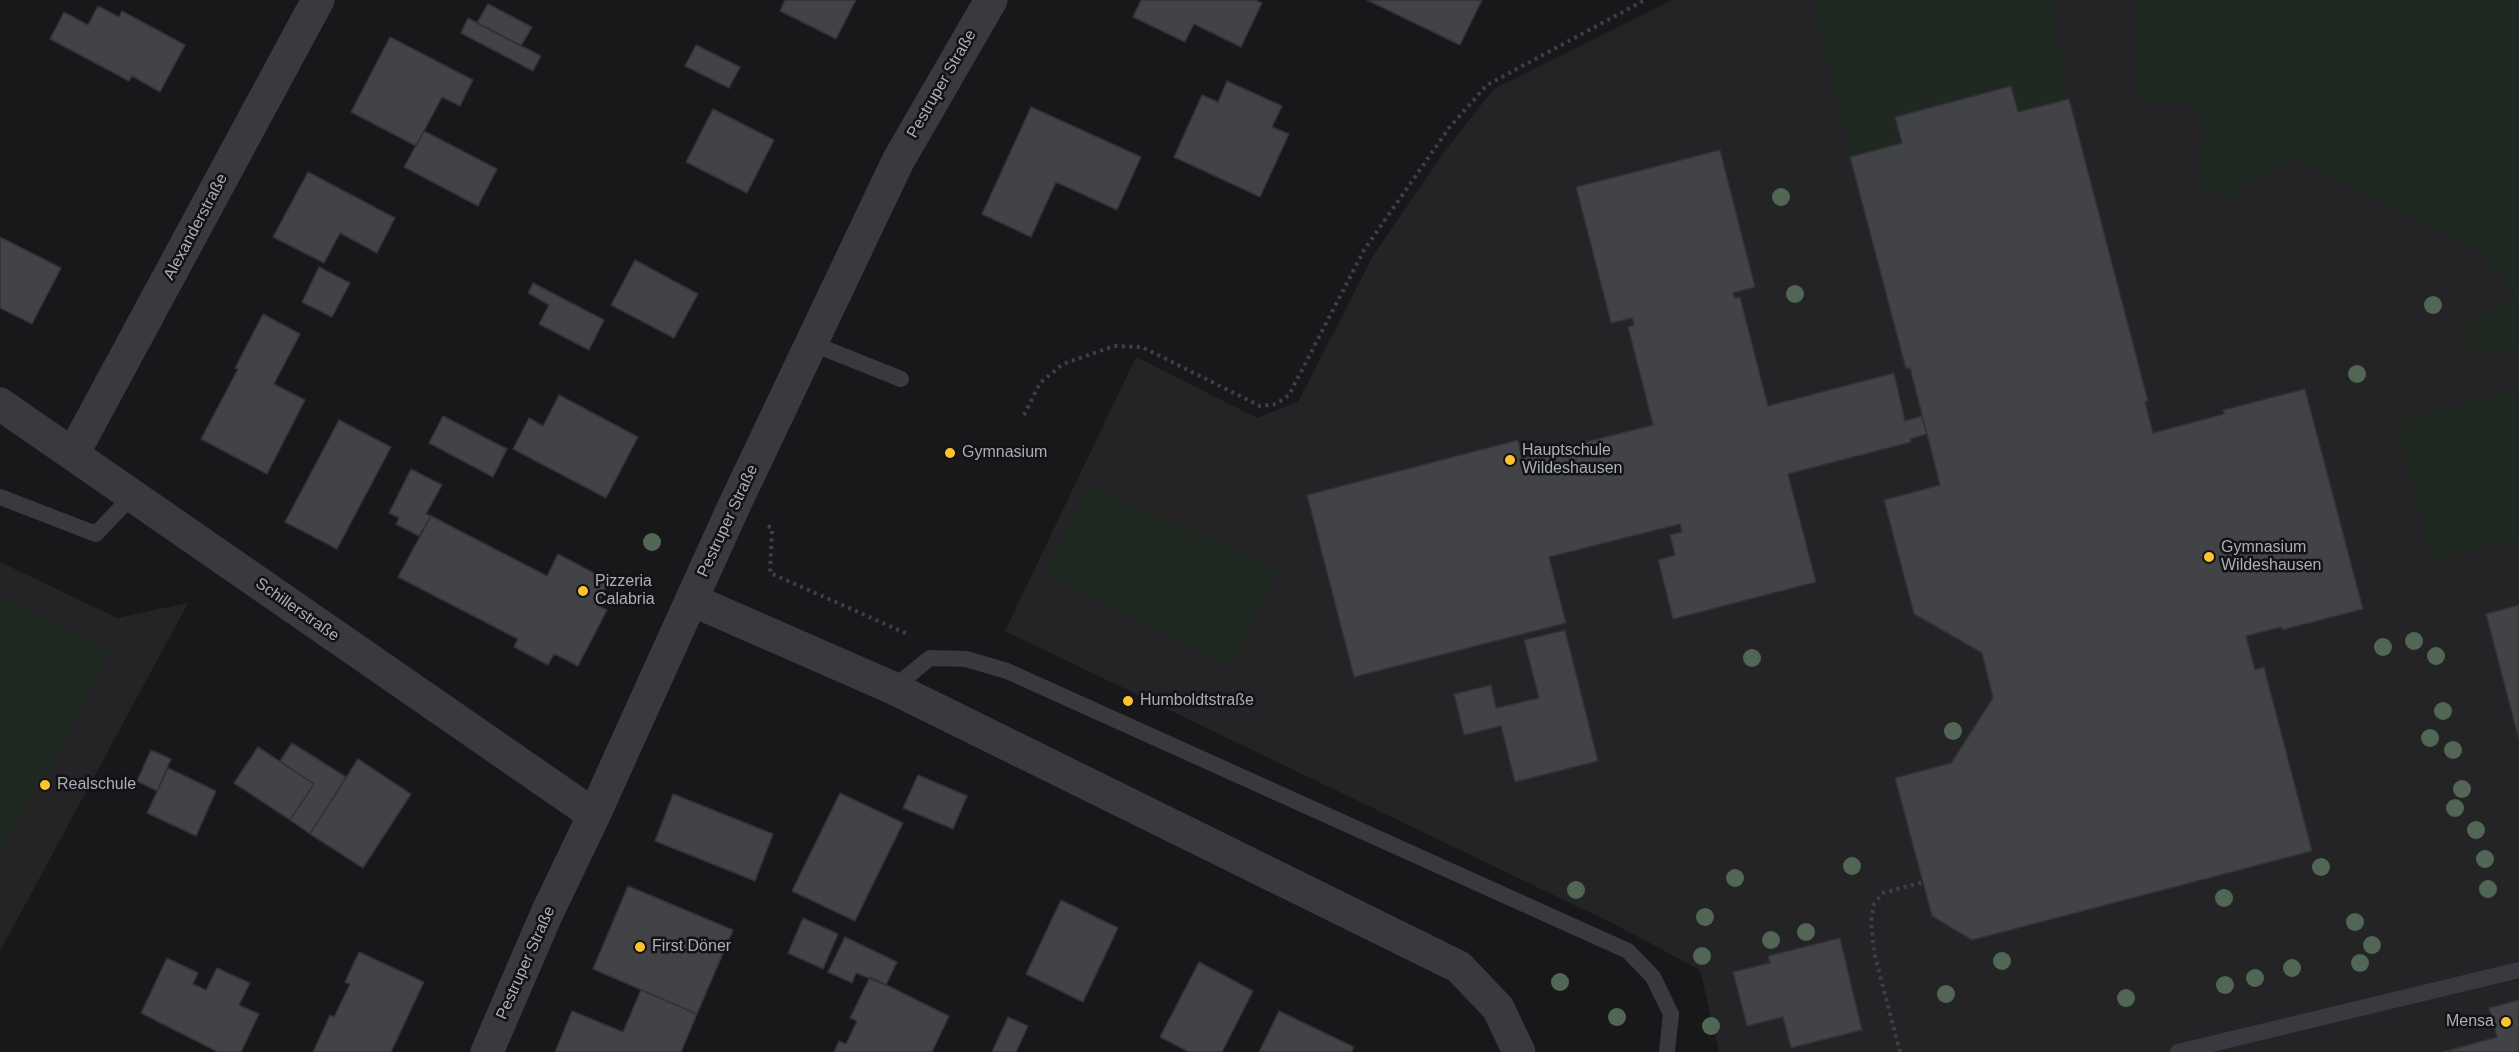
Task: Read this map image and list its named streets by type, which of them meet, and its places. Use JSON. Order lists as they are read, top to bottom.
{
  "streets": {
    "street": ["Pestruper Straße", "Alexanderstraße", "Schillerstraße"]
  },
  "crossings": [
    ["Pestruper Straße", "Schillerstraße"],
    ["Alexanderstraße", "Schillerstraße"]
  ],
  "places": [
    "Gymnasium",
    "Hauptschule Wildeshausen",
    "Gymnasium Wildeshausen",
    "Pizzeria Calabria",
    "Humboldtstraße",
    "Realschule",
    "First Döner",
    "Mensa"
  ]
}
